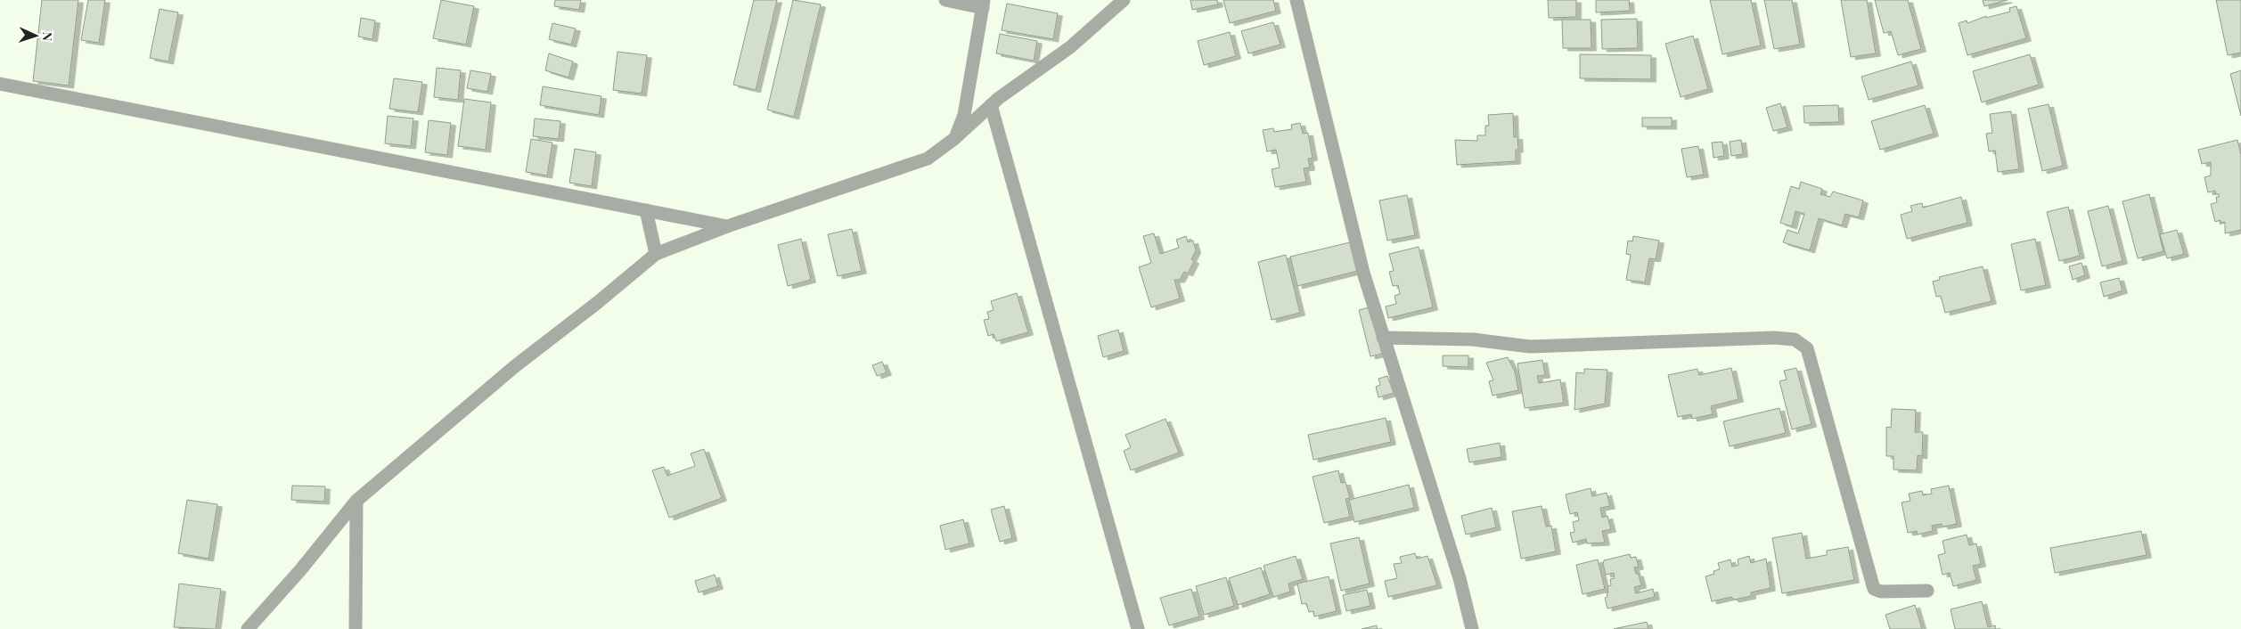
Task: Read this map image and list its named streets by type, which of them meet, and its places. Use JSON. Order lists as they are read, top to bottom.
{
  "north": "right"
}
